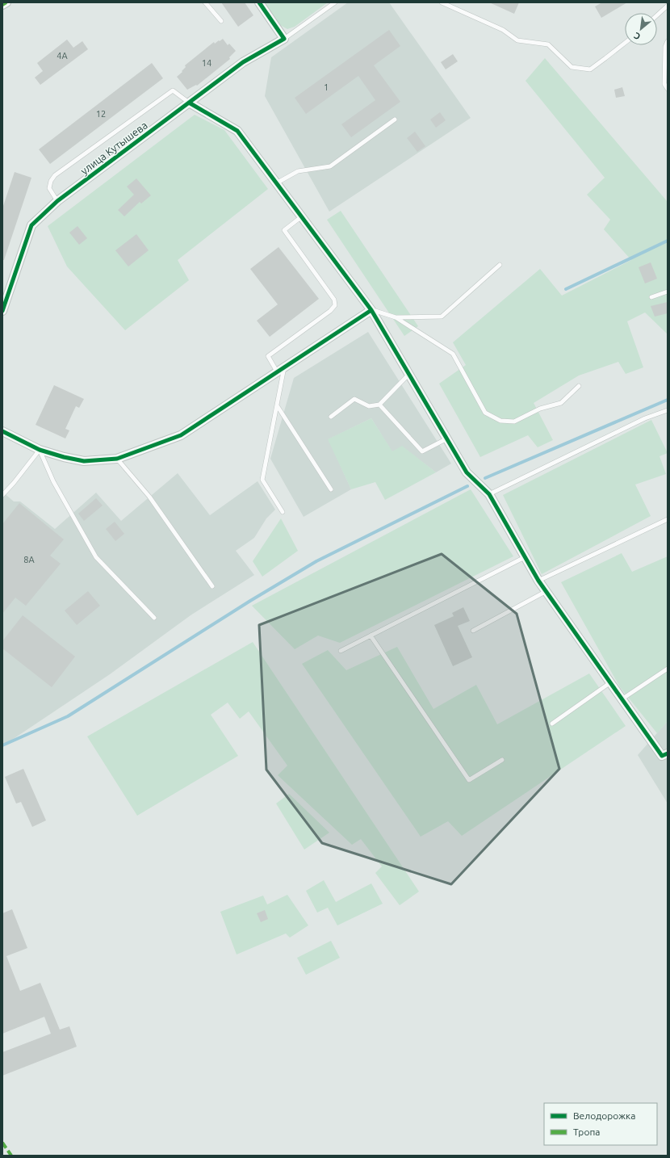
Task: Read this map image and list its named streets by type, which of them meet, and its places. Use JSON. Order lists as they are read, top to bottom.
{
  "streets": {
    "street": ["улица Кутышева"]
  },
  "house_numbers": [
    "4А",
    "14",
    "1",
    "12",
    "8А"
  ],
  "legend": ["Велодорожка", "Тропа"],
  "north": "bottom left"
}
